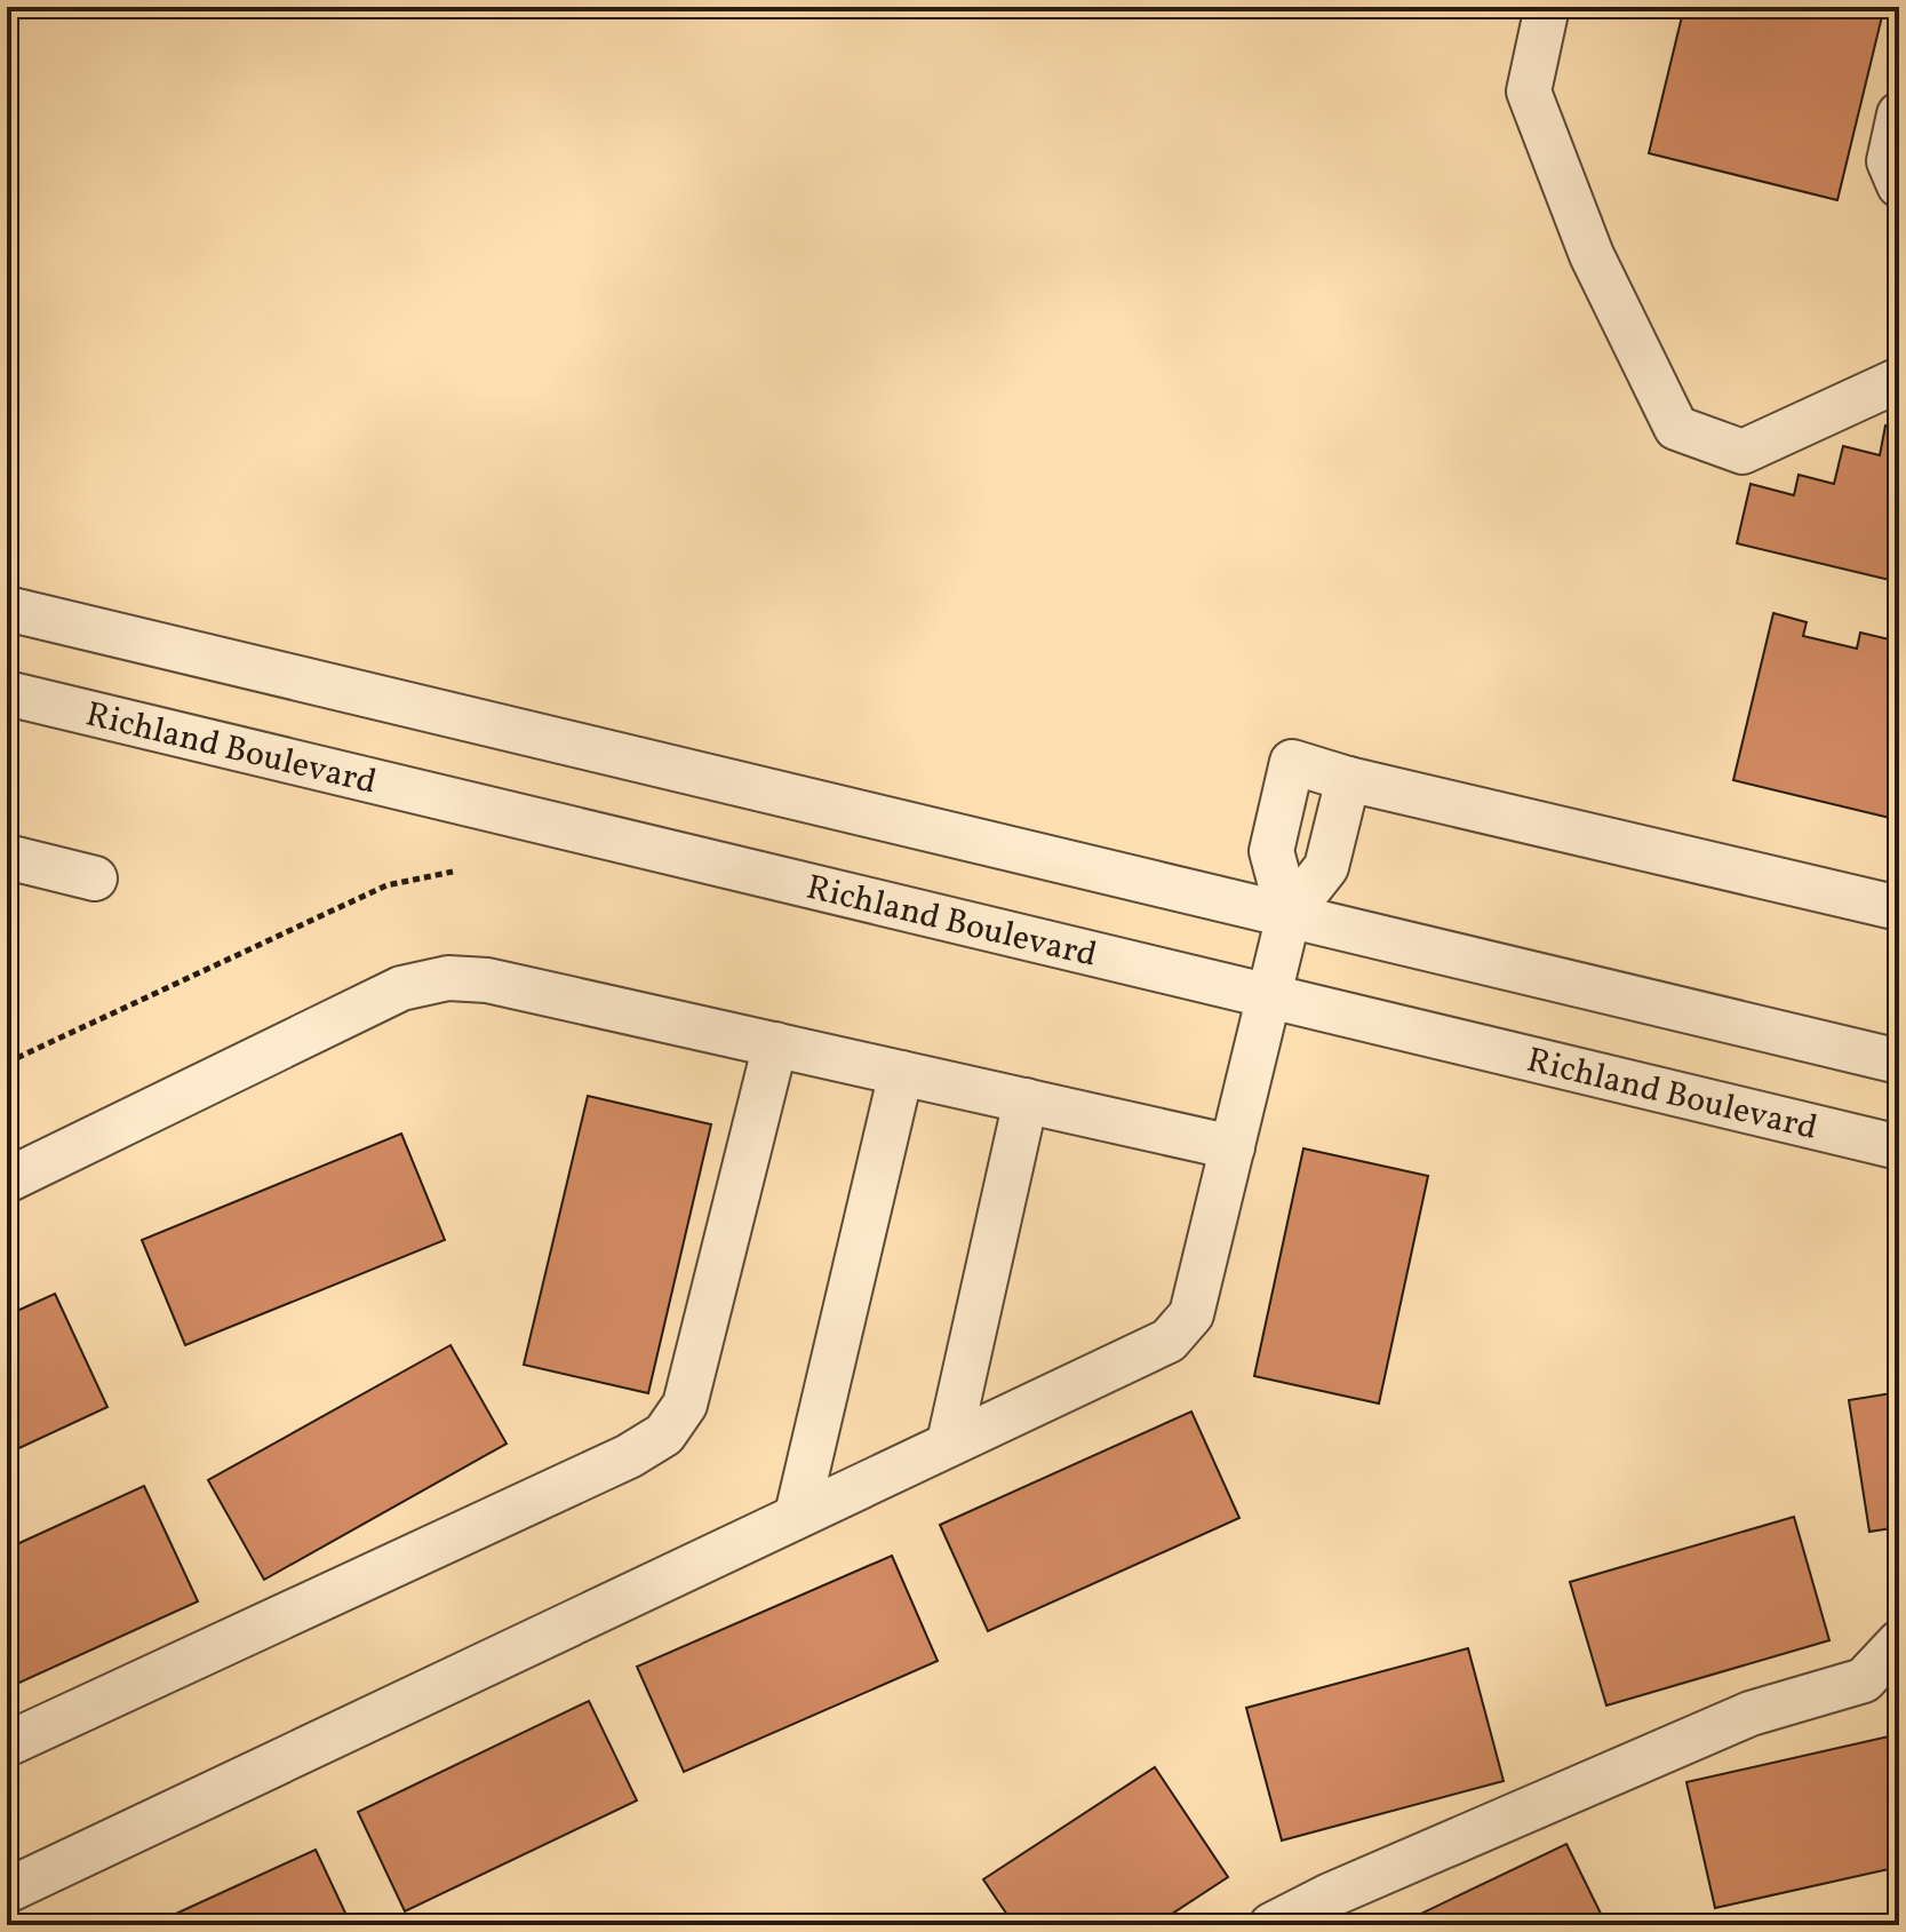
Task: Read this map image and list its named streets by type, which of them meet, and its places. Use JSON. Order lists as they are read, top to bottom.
{
  "streets": {
    "street": ["Richland Boulevard"]
  }
}
